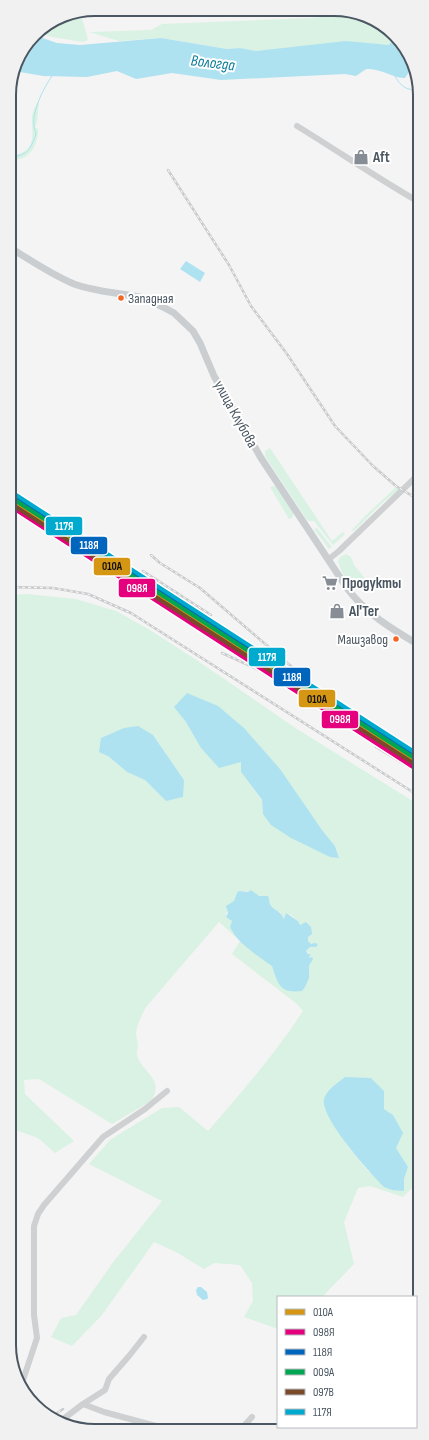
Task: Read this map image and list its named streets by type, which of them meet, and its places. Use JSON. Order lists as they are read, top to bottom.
{
  "streets": {
    "main road": ["улица Клубова"]
  },
  "water": ["Вологда"],
  "places": {
    "shop": ["Aft", "Al'Ter"],
    "other": ["Западная", "Машзавод"],
    "supermarket": ["Продукты"]
  },
  "lines": [
    "transit line 117Я",
    "transit line 118Я",
    "transit line 009А",
    "transit line 010А",
    "transit line 097В",
    "transit line 098Я"
  ],
  "legend": [
    "010А",
    "098Я",
    "118Я",
    "009А",
    "097В",
    "117Я"
  ]
}
